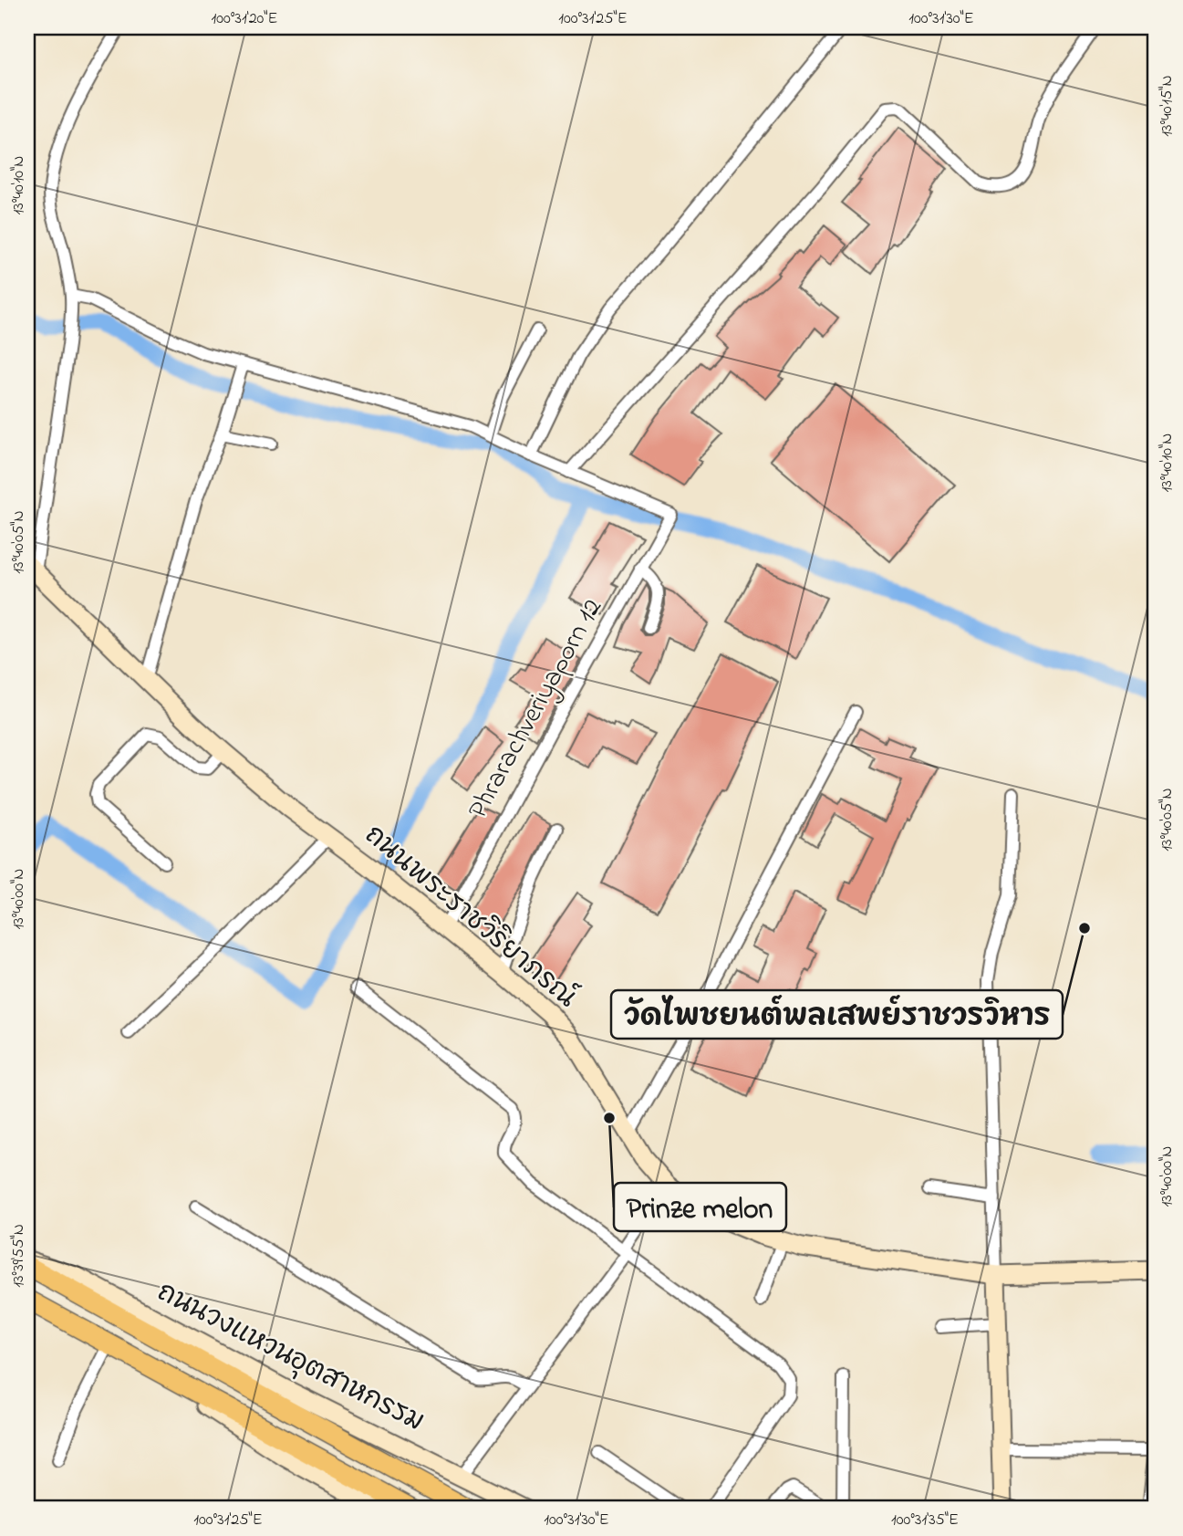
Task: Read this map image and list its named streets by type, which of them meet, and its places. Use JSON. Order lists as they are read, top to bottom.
{
  "streets": {
    "main road": ["ถนนพระราชวิริยาภรณ์", "ถนนวงแหวนอุตสาหกรรม"],
    "street": ["Phrarachveriyaporn 12"]
  },
  "crossings": [
    ["Phrarachveriyaporn 12", "ถนนพระราชวิริยาภรณ์"]
  ],
  "places": ["วัดไพชยนต์พลเสพย์ราชวรวิหาร", "Prinze melon"],
  "coordinates": [
    "100°31'20\"E",
    "100°31'25\"E",
    "100°31'30\"E",
    "13°40'15\"N",
    "13°40'10\"N",
    "13°40'05\"N",
    "13°40'00\"N",
    "13°39'55\"N",
    "100°31'35\"E"
  ]
}
